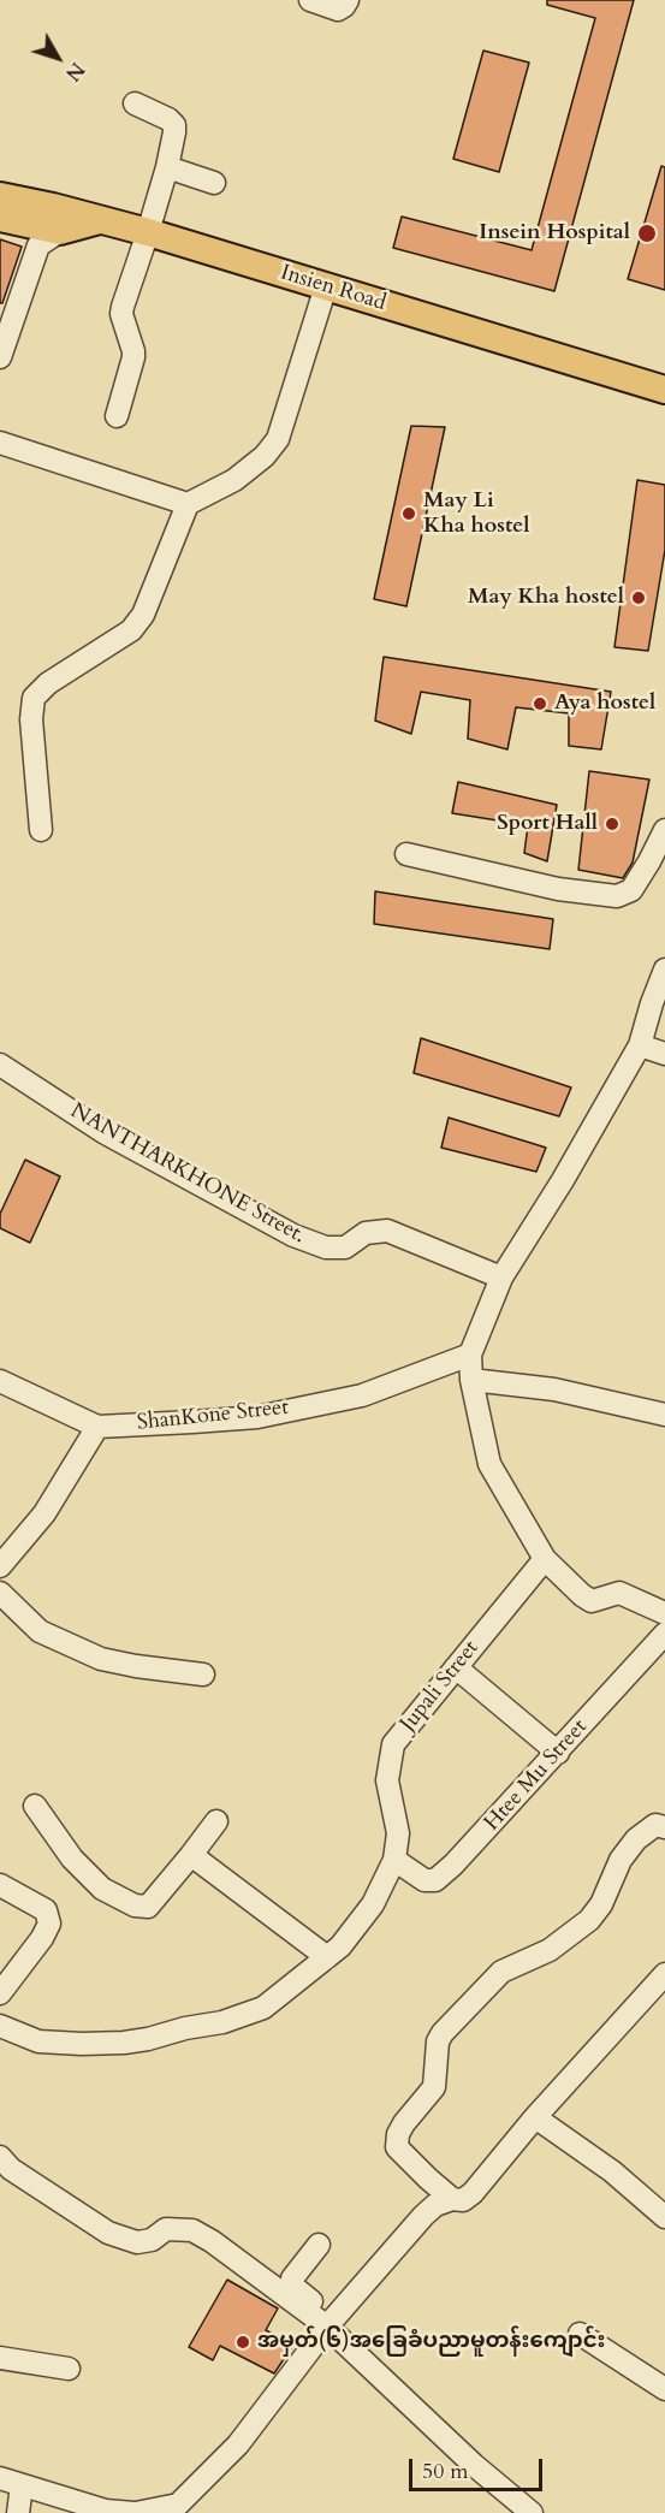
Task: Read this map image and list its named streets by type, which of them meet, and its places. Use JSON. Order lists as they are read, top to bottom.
{
  "streets": {
    "main road": ["Insien Road"],
    "street": [
      "NANTHARKHONE Street.",
      "ShanKone Street",
      "Jupali Street",
      "Htee Mu Street"
    ]
  },
  "crossings": [
    ["Jupali Street", "Htee Mu Street"]
  ],
  "places": [
    "Insein Hospital",
    "May Li Kha hostel",
    "May Kha hostel",
    "Aya hostel",
    "Sport Hall",
    "အမှတ်(၆)အခြေခံပညာမူတန်းကျောင်း"
  ],
  "scale_bar": "50 m",
  "north": "bottom right"
}
